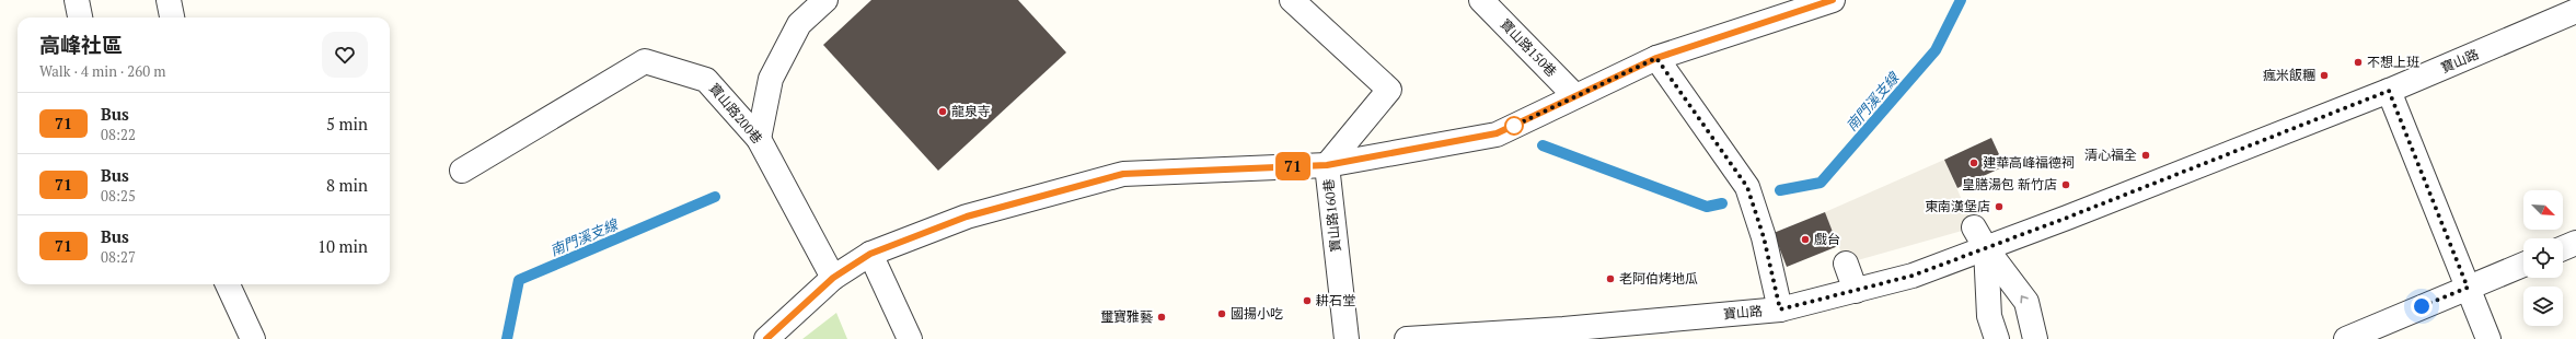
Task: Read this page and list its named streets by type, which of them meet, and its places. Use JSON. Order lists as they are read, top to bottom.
{
  "streets": {
    "street": [
      "寶山路150巷",
      "寶山路",
      "寶山路200巷",
      "寶山路160巷"
    ]
  },
  "water": ["南門溪支線"],
  "places": [
    "不想上班",
    "瘋米飯糰",
    "龍泉寺",
    "清心福全",
    "建華高峰福德祠",
    "皇膳湯包 新竹店",
    "東南漢堡店",
    "戲台",
    "老阿伯烤地瓜",
    "耕石堂",
    "國揚小吃",
    "璽寶雅藝"
  ],
  "lines": ["bus line 71"],
  "north": "bottom right",
  "page": {
    "on_map": "71",
    "heading": ["高峰社區", "Walk · 4 min · 260 m"],
    "list": [
      {
        "mark": "71",
        "name": "Bus",
        "note": "08:22",
        "value": "5 min"
      },
      {
        "mark": "71",
        "name": "Bus",
        "note": "08:25",
        "value": "8 min"
      },
      {
        "mark": "71",
        "name": "Bus",
        "note": "08:27",
        "value": "10 min"
      }
    ]
  }
}
